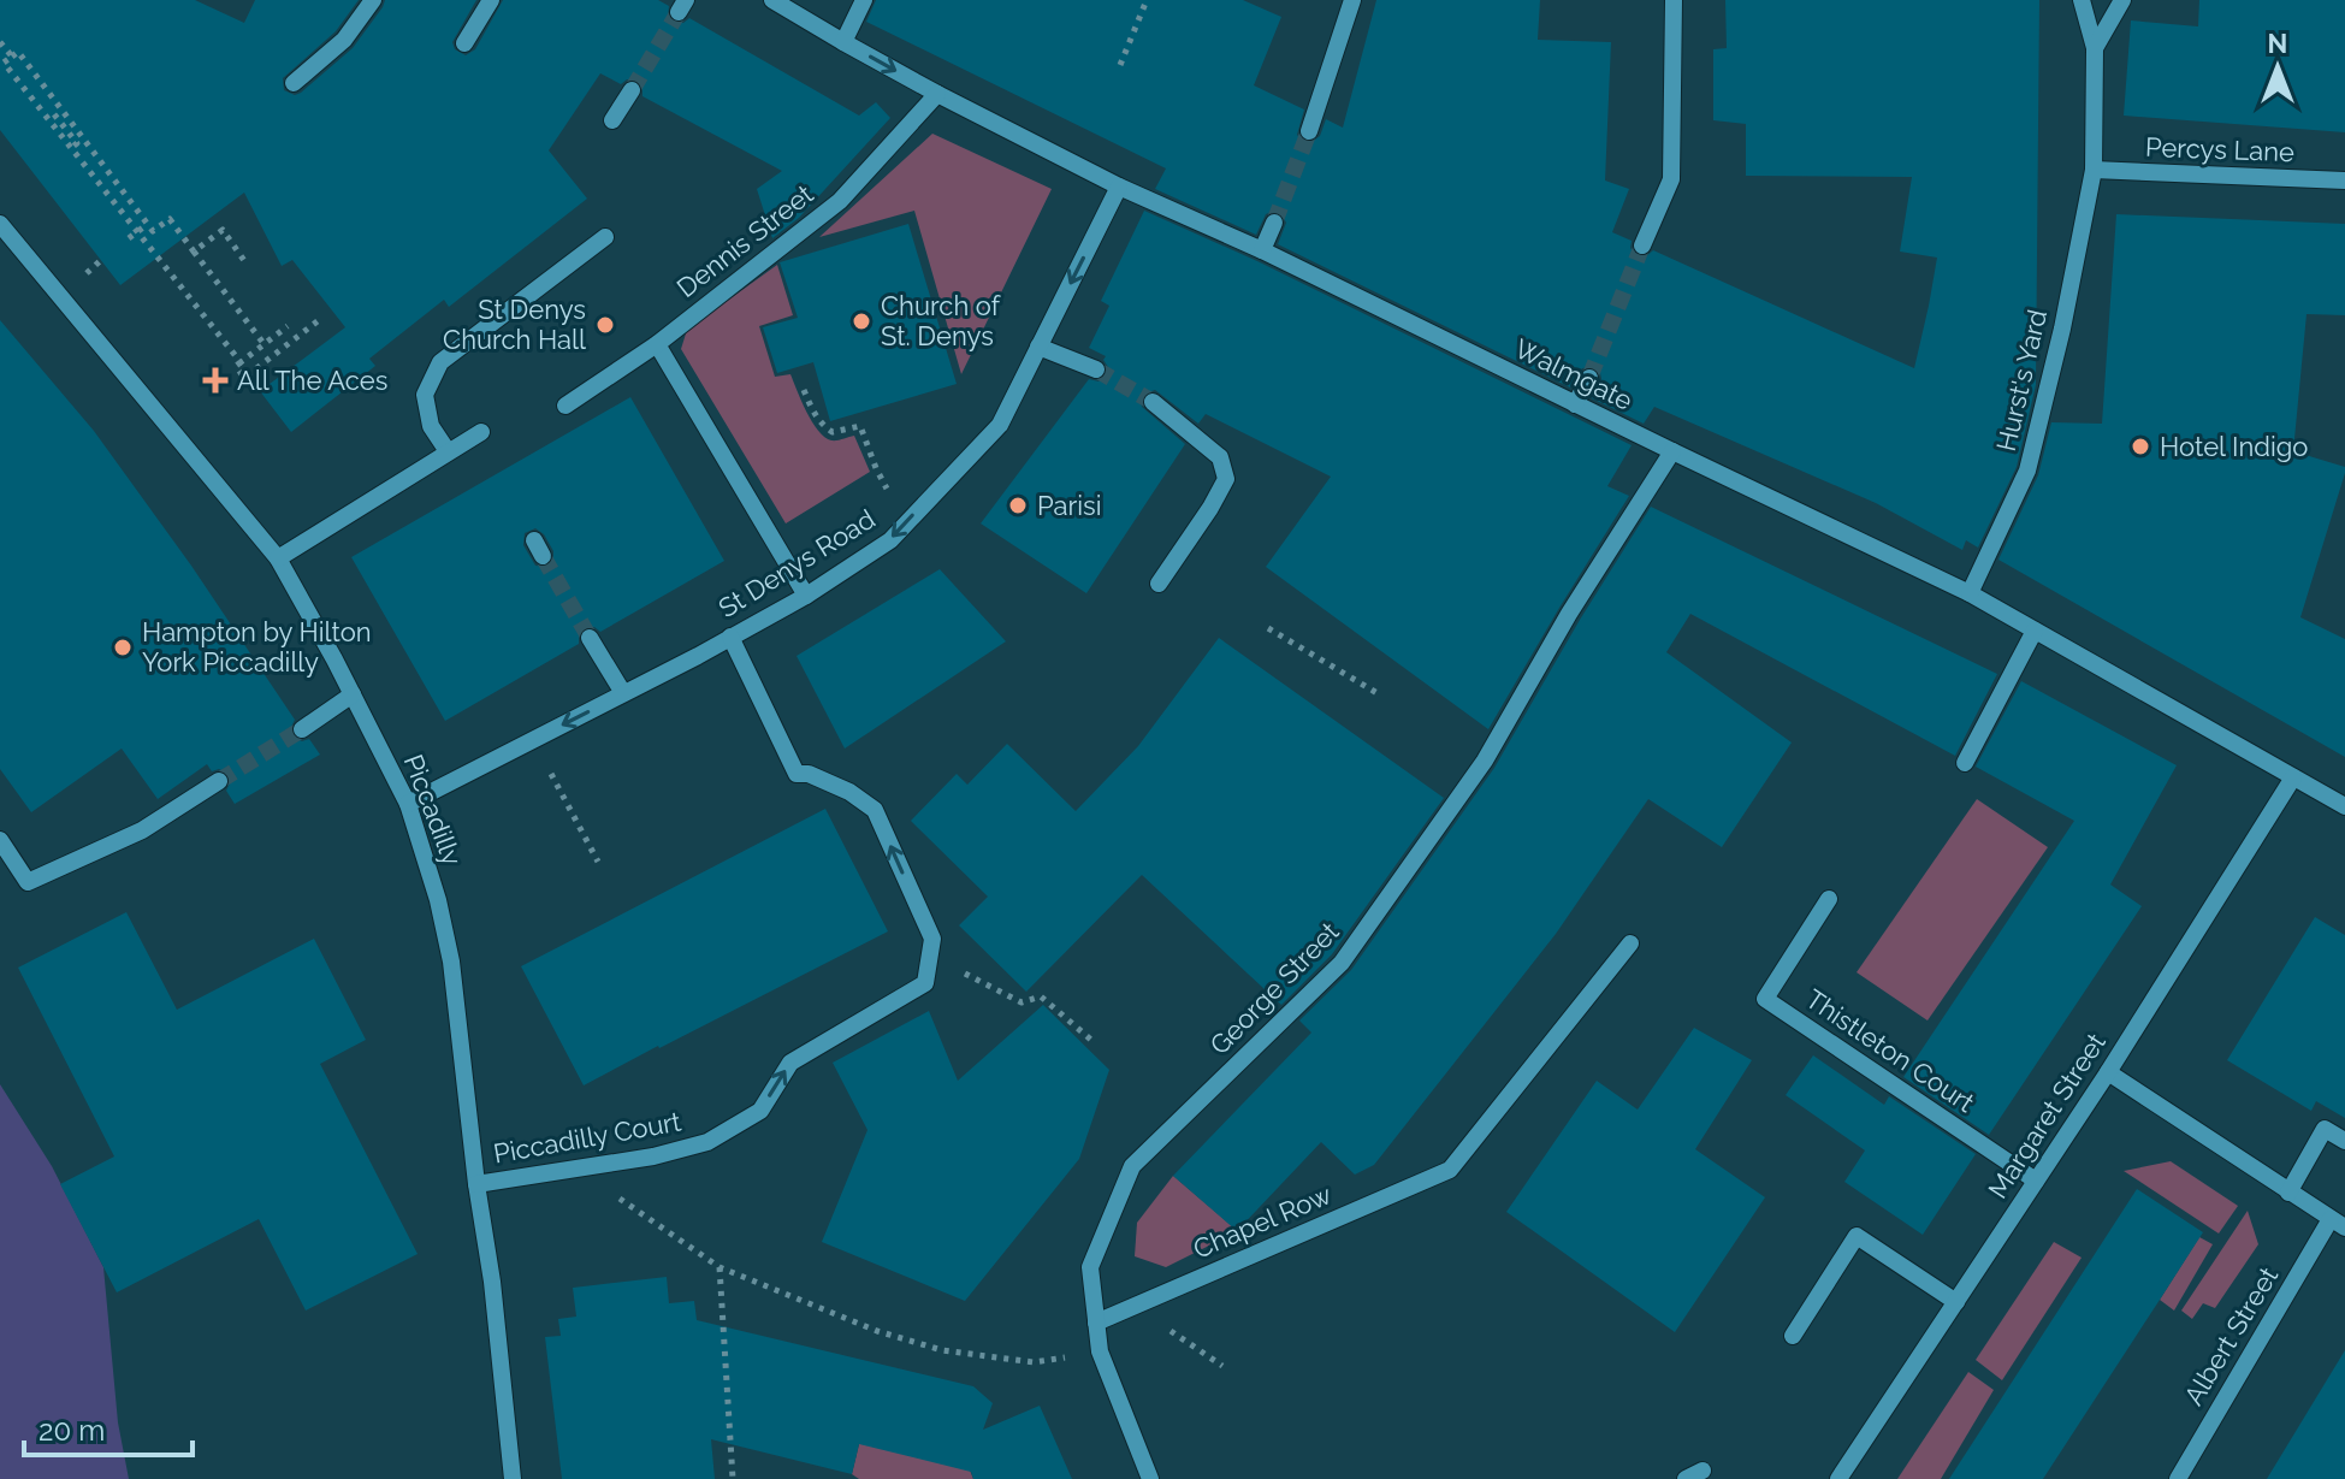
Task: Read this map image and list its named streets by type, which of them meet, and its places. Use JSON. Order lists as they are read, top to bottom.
{
  "streets": {
    "street": [
      "Percys Lane",
      "Dennis Street",
      "Walmgate",
      "Hurst's Yard",
      "St Denys Road",
      "Piccadilly",
      "George Street",
      "Thistleton Court",
      "Margaret Street",
      "Piccadilly Court",
      "Chapel Row",
      "Albert Street"
    ]
  },
  "crossings": [
    ["Percys Lane", "Hurst's Yard"],
    ["Dennis Street", "Walmgate"],
    ["Walmgate", "Hurst's Yard"],
    ["Walmgate", "St Denys Road"],
    ["Walmgate", "George Street"],
    ["Walmgate", "Margaret Street"],
    ["St Denys Road", "Piccadilly"],
    ["Piccadilly", "Piccadilly Court"],
    ["George Street", "Chapel Row"],
    ["Thistleton Court", "Margaret Street"],
    ["Margaret Street", "Albert Street"]
  ],
  "one_way": ["St Denys Road", "Piccadilly Court"],
  "places": {
    "other": [
      "Church of St. Denys",
      "St Denys Church Hall",
      "Hotel Indigo",
      "Parisi",
      "Hampton by Hilton York Piccadilly"
    ],
    "health": ["All The Aces"]
  },
  "scale_bar": "20 m",
  "north": "top"
}
